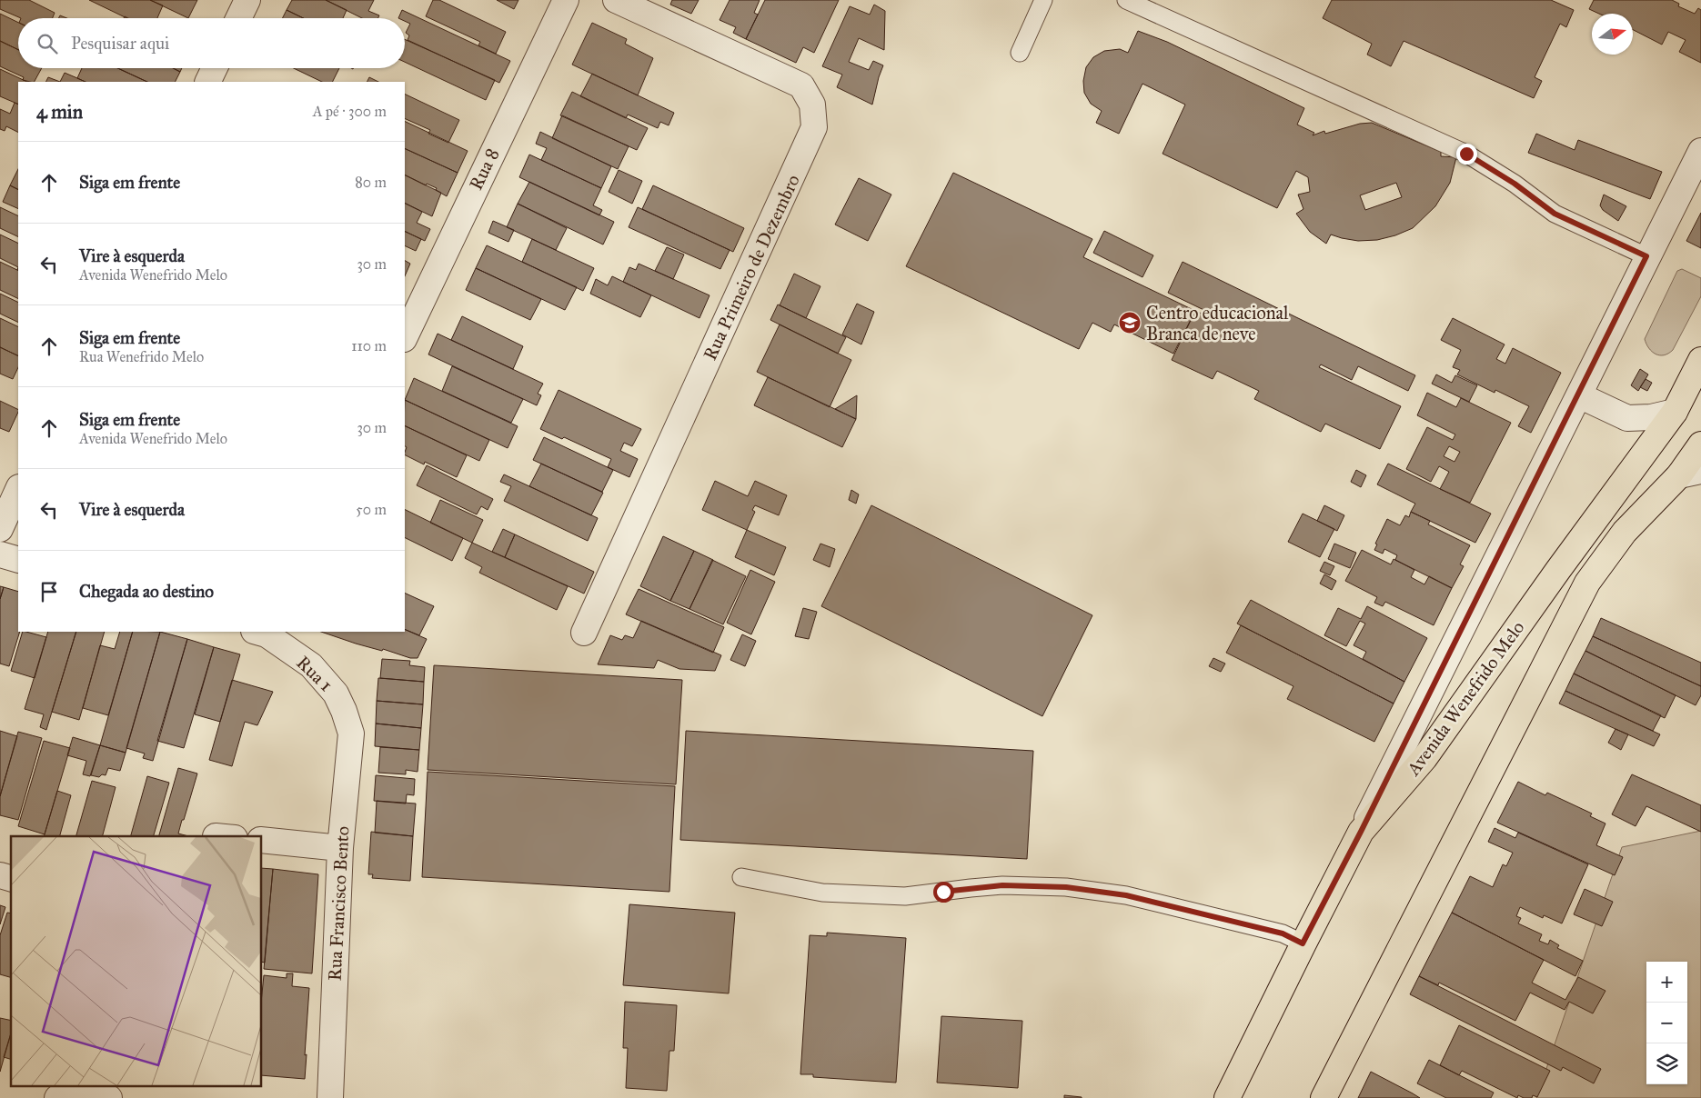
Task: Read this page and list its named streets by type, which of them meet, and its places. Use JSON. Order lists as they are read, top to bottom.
{
  "streets": {
    "main road": ["Avenida Wenefrido Melo"],
    "street": [
      "Rua 8",
      "Rua Primeiro de Dezembro",
      "Rua 1",
      "Rua Francisco Bento"
    ]
  },
  "crossings": [
    ["Rua 1", "Rua Francisco Bento"]
  ],
  "places": {
    "school or university": ["Centro educacional Branca de neve"]
  },
  "north": "right",
  "page": {
    "search": "Pesquisar aqui",
    "heading": ["4 min", "A pé · 300 m"],
    "list": [
      ["Siga em frente", "80 m"],
      ["Vire à esquerda", "Avenida Wenefrido Melo", "30 m"],
      ["Siga em frente", "Rua Wenefrido Melo", "110 m"],
      ["Siga em frente", "Avenida Wenefrido Melo", "30 m"],
      ["Vire à esquerda", "50 m"],
      "Chegada ao destino"
    ],
    "map_buttons": ["+", "−"]
  }
}
